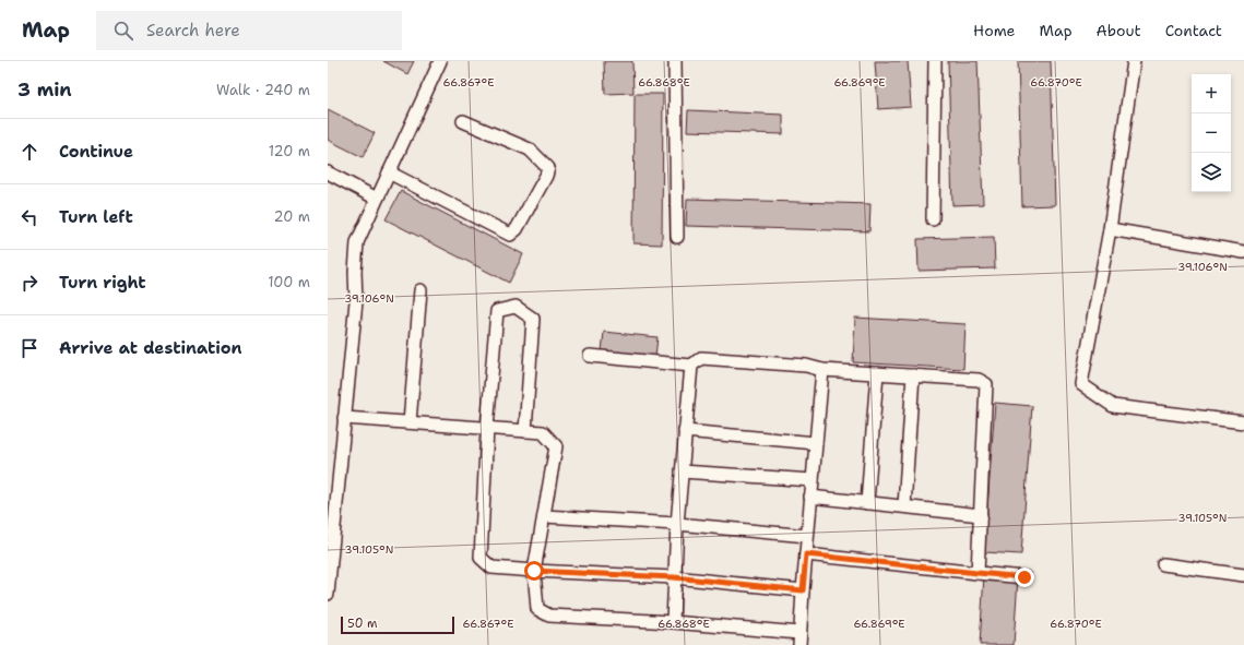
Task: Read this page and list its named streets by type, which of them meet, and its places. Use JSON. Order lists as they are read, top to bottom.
{
  "scale_bar": "50 m",
  "page": {
    "header": "Map",
    "search": "Search here",
    "nav": [
      "Home",
      "Map",
      "About",
      "Contact"
    ],
    "heading": ["3 min", "Walk · 240 m"],
    "map_buttons": ["+", "−"],
    "list": [
      ["Continue", "120 m"],
      ["Turn left", "20 m"],
      ["Turn right", "100 m"],
      "Arrive at destination"
    ],
    "scale": "50 m"
  },
  "coordinates": [
    "66.867°E",
    "66.868°E",
    "66.869°E",
    "66.870°E",
    "39.106°N",
    "39.105°N"
  ]
}
